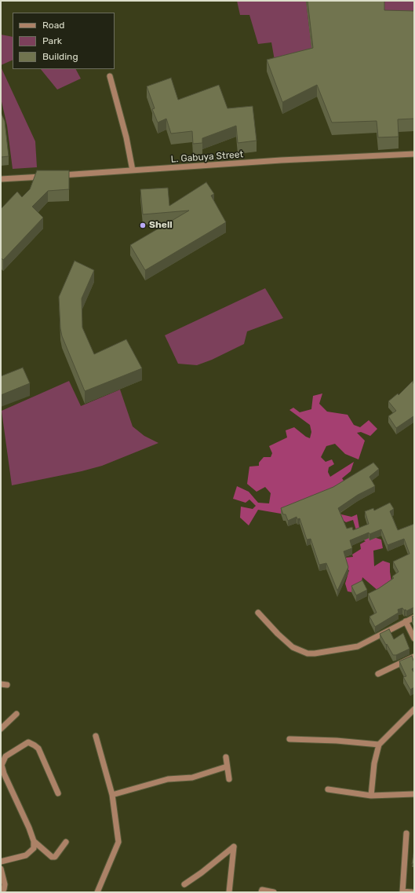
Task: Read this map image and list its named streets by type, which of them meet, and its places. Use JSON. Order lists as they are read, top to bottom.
{
  "streets": {
    "street": ["L. Gabuya Street"]
  },
  "places": ["Shell"],
  "legend": ["Road", "Park", "Building"]
}
